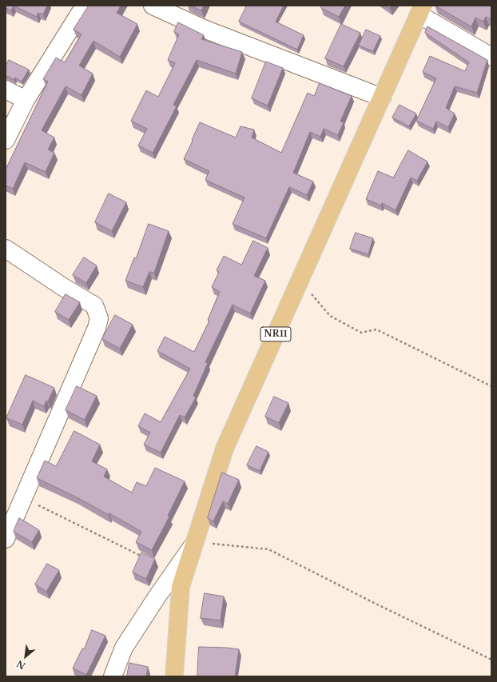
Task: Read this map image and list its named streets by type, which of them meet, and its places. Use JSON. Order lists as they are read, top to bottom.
{
  "streets": {
    "highway": ["NR11"]
  },
  "north": "bottom left"
}
